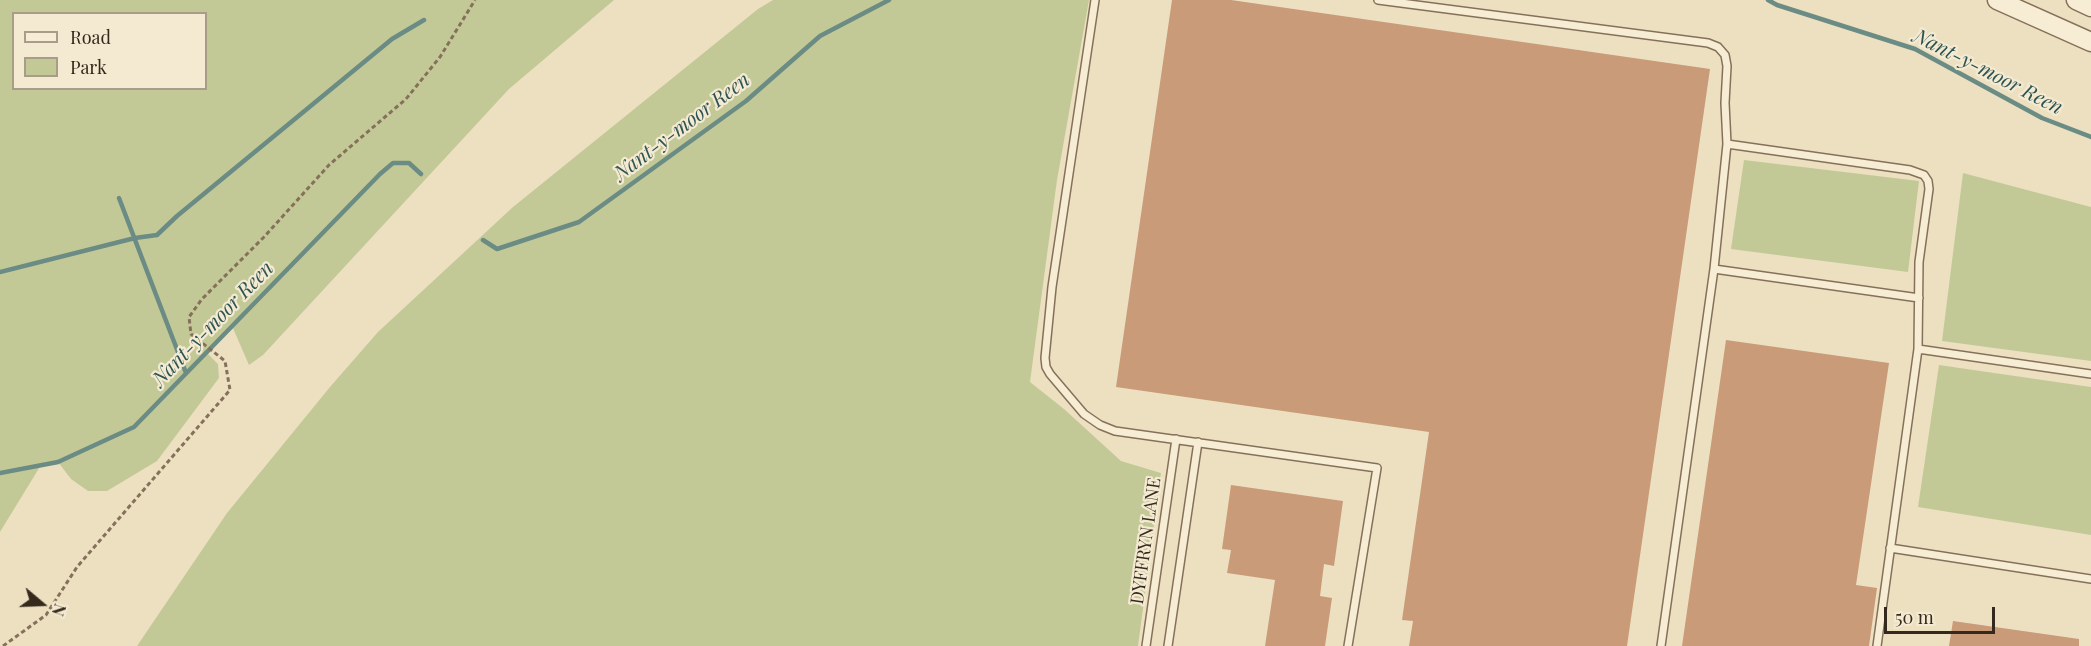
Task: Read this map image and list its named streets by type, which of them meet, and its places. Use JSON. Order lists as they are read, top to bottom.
{
  "streets": {
    "lane": ["DYFFRYN LANE"]
  },
  "water": ["Nant-y-moor Reen"],
  "legend": ["Road", "Park"],
  "scale_bar": "50 m",
  "north": "right"
}
